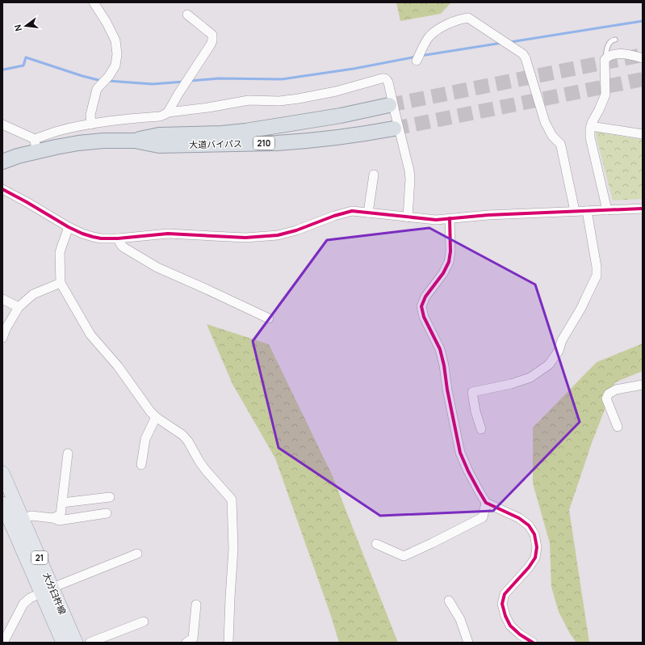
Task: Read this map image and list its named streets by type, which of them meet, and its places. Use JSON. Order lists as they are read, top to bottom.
{
  "streets": {
    "highway": ["210", "大道バイパス"],
    "main road": ["21", "大分臼杵線"]
  },
  "north": "left"
}
